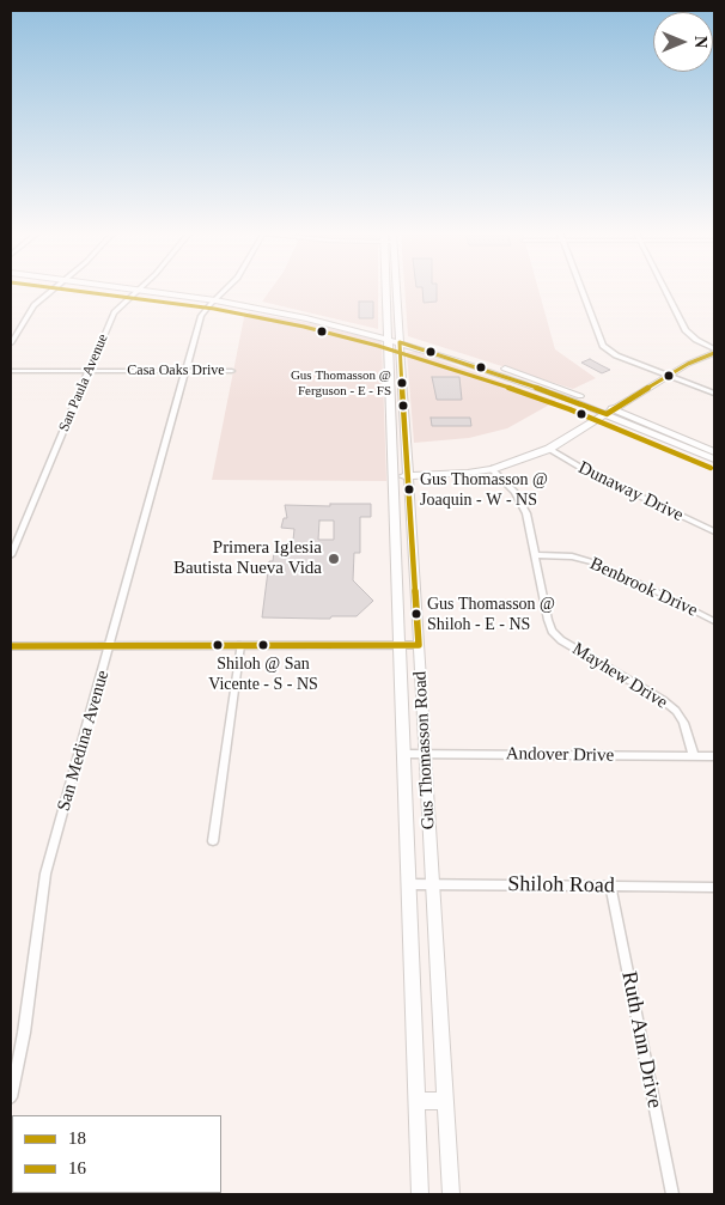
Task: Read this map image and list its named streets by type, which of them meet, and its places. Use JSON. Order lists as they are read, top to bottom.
{
  "streets": {
    "main road": ["Gus Thomasson Road"],
    "street": [
      "Casa Oaks Drive",
      "San Paula Avenue",
      "Dunaway Drive",
      "Benbrook Drive",
      "Mayhew Drive",
      "San Medina Avenue",
      "Andover Drive",
      "Shiloh Road",
      "Ruth Ann Drive"
    ]
  },
  "crossings": [
    ["Casa Oaks Drive", "San Paula Avenue"],
    ["Casa Oaks Drive", "San Medina Avenue"],
    ["Benbrook Drive", "Mayhew Drive"],
    ["Mayhew Drive", "Andover Drive"],
    ["Gus Thomasson Road", "Andover Drive"],
    ["Gus Thomasson Road", "Shiloh Road"],
    ["Shiloh Road", "Ruth Ann Drive"]
  ],
  "places": [
    "Gus Thomasson @ Ferguson - E - FS",
    "Gus Thomasson @ Joaquin - W - NS",
    "Primera Iglesia Bautista Nueva Vida",
    "Gus Thomasson @ Shiloh - E - NS",
    "Shiloh @ San Vicente - S - NS"
  ],
  "lines": ["transit line 16", "transit line 18"],
  "legend": ["18", "16"],
  "north": "right"
}
